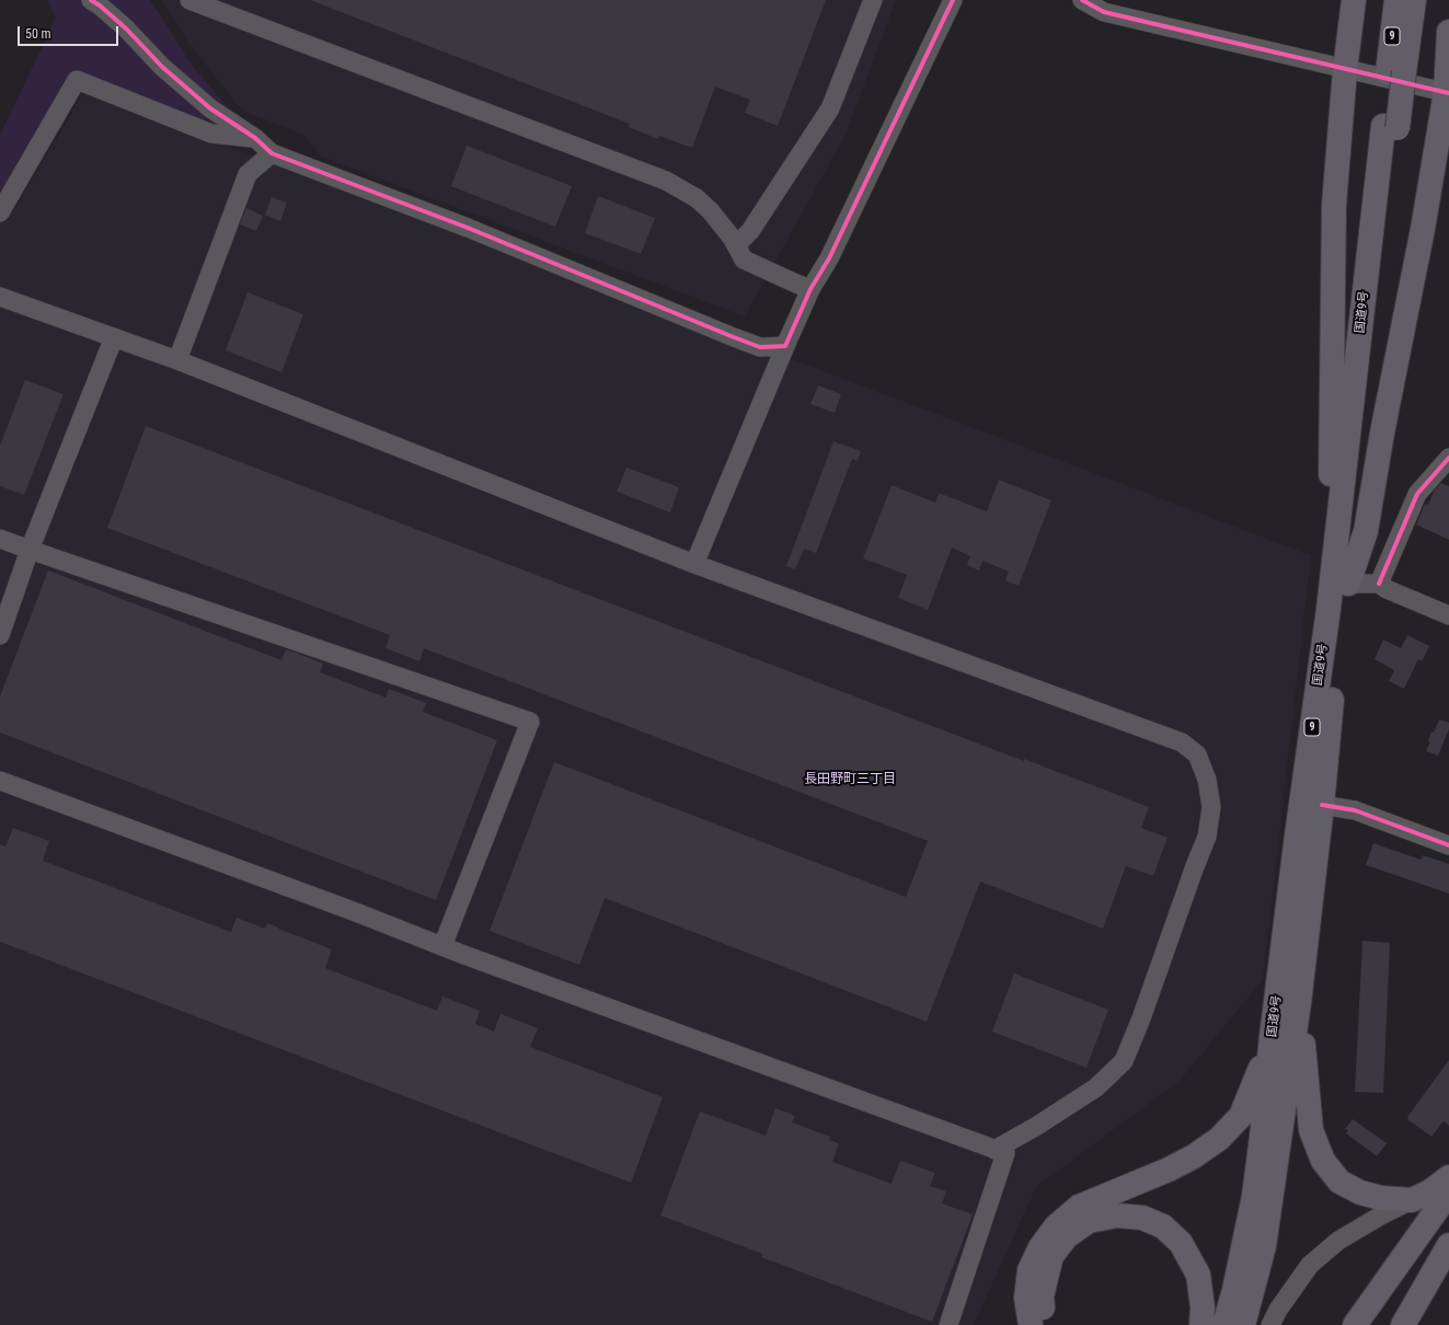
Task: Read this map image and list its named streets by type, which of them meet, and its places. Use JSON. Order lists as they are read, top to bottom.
{
  "streets": {
    "highway": ["9", "国道9号"]
  },
  "districts": ["長田野町三丁目"],
  "scale_bar": "50 m"
}
